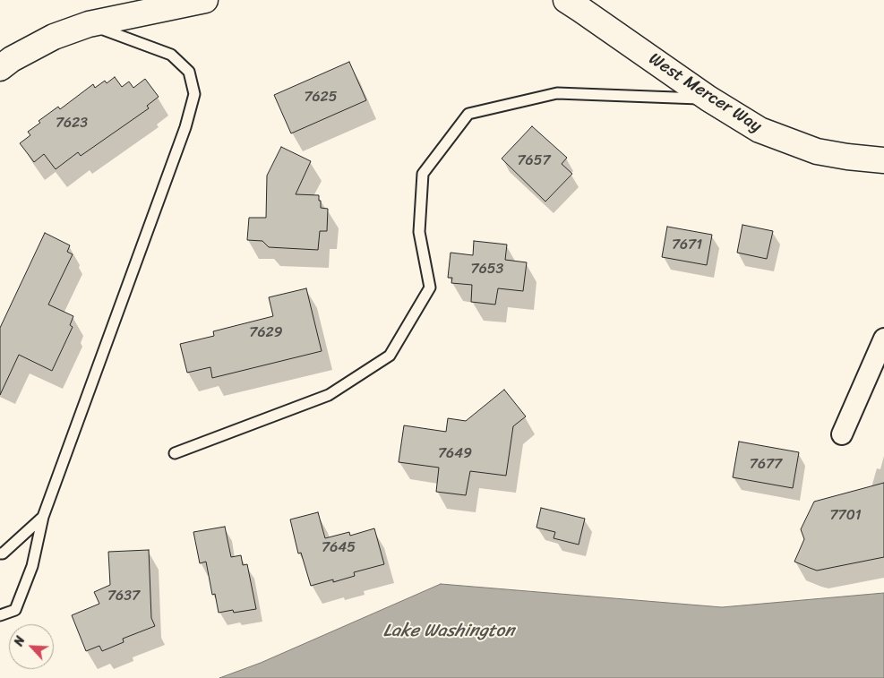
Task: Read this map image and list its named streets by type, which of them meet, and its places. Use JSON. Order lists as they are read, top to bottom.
{
  "streets": {
    "street": ["West Mercer Way"]
  },
  "water": ["Lake Washington"],
  "house_numbers": [
    "7625",
    "7623",
    "7657",
    "7671",
    "7653",
    "7629",
    "7649",
    "7677",
    "7701",
    "7645",
    "7637"
  ],
  "north": "top left"
}
